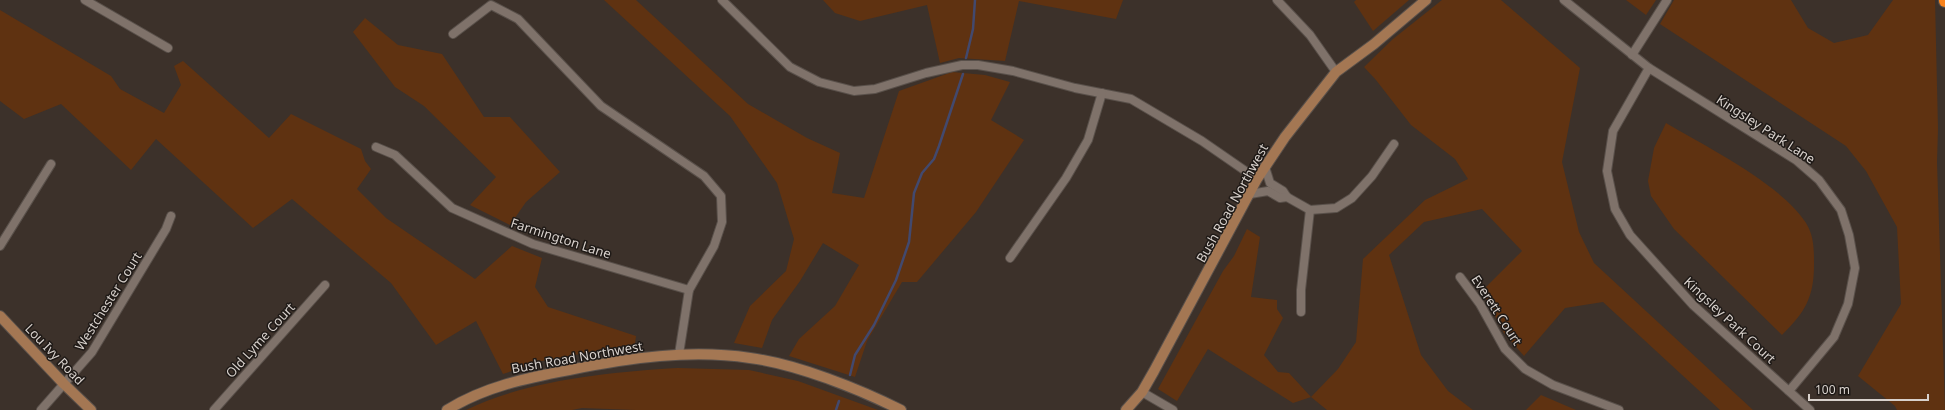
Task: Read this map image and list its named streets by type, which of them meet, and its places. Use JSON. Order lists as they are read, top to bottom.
{
  "streets": {
    "street": [
      "Kingsley Park Lane",
      "Bush Road Northwest",
      "Farmington Lane",
      "Westchester Court",
      "Everett Court",
      "Kingsley Park Court",
      "Old Lyme Court",
      "Lou Ivy Road"
    ]
  },
  "crossings": [
    ["Kingsley Park Lane", "Kingsley Park Court"],
    ["Westchester Court", "Lou Ivy Road"]
  ],
  "scale_bar": "100 m"
}
